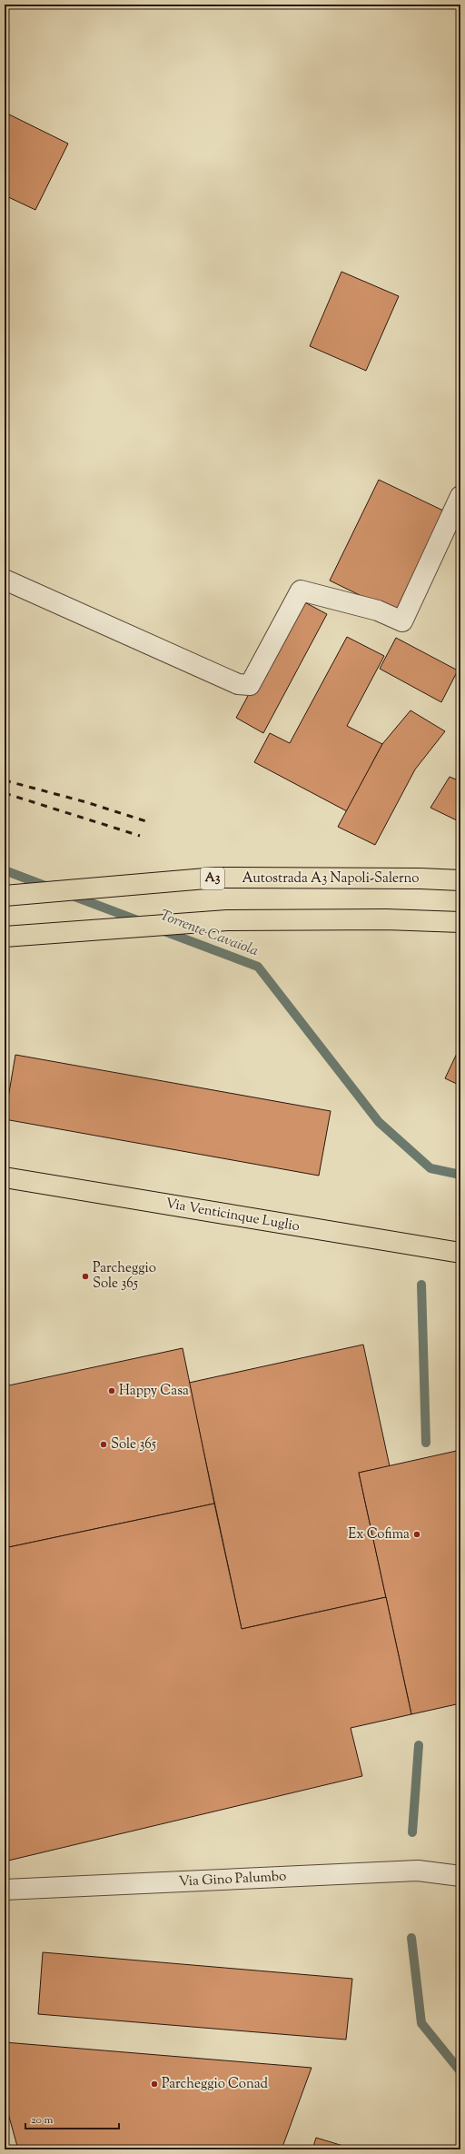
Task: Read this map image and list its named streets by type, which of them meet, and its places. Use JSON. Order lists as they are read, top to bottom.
{
  "streets": {
    "main road": ["A3", "Autostrada A3 Napoli-Salerno", "Via Venticinque Luglio"],
    "street": ["Via Gino Palumbo"]
  },
  "water": ["Torrente Cavaiola"],
  "places": [
    "Parcheggio Sole 365",
    "Happy Casa",
    "Sole 365",
    "Ex Cofima",
    "Parcheggio Conad"
  ],
  "scale_bar": "20 m"
}
